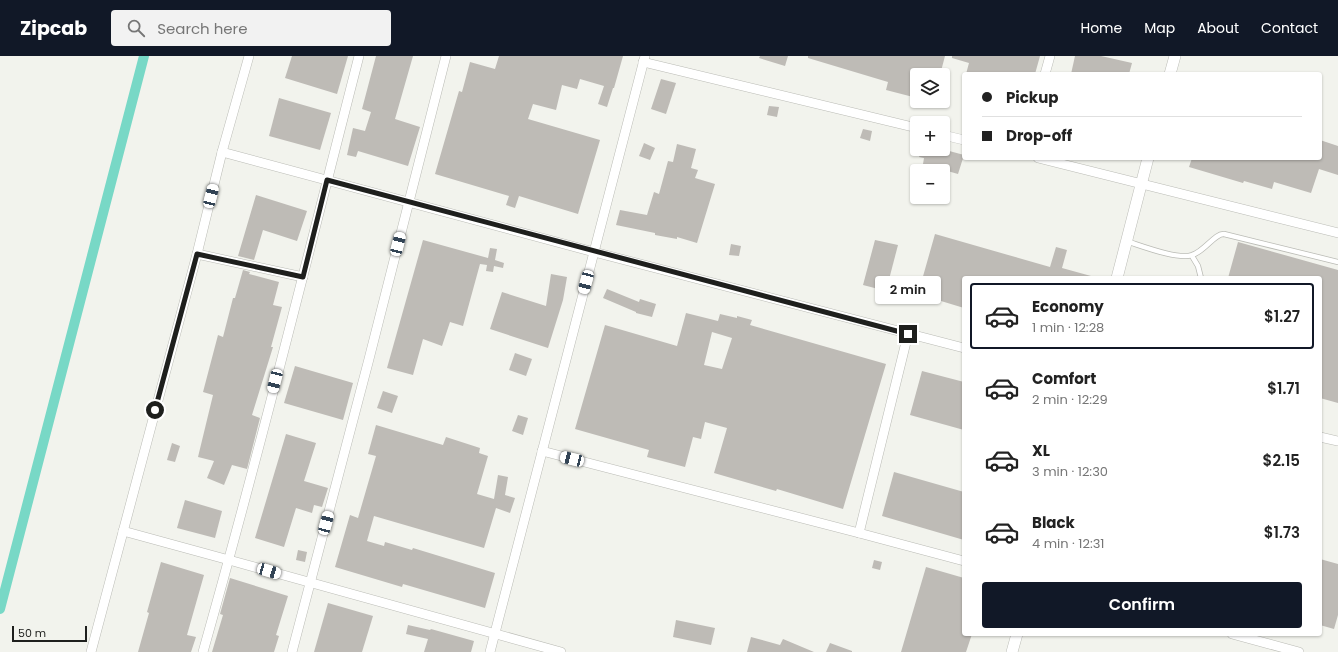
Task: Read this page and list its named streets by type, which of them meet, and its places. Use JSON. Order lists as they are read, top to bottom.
{
  "scale_bar": "50 m",
  "page": {
    "header": "Zipcab",
    "search": "Search here",
    "nav": [
      "Home",
      "Map",
      "About",
      "Contact"
    ],
    "map_buttons": ["+", "−"],
    "banner": ["Pickup", "Drop-off"],
    "bubble": "2 min",
    "list": [
      {
        "name": "Economy",
        "note": "1 min · 12:28",
        "value": "$1.27"
      },
      {
        "name": "Comfort",
        "note": "2 min · 12:29",
        "value": "$1.71"
      },
      {
        "name": "XL",
        "note": "3 min · 12:30",
        "value": "$2.15"
      },
      {
        "name": "Black",
        "note": "4 min · 12:31",
        "value": "$1.73"
      }
    ],
    "buttons": "Confirm",
    "scale": "50 m"
  }
}
